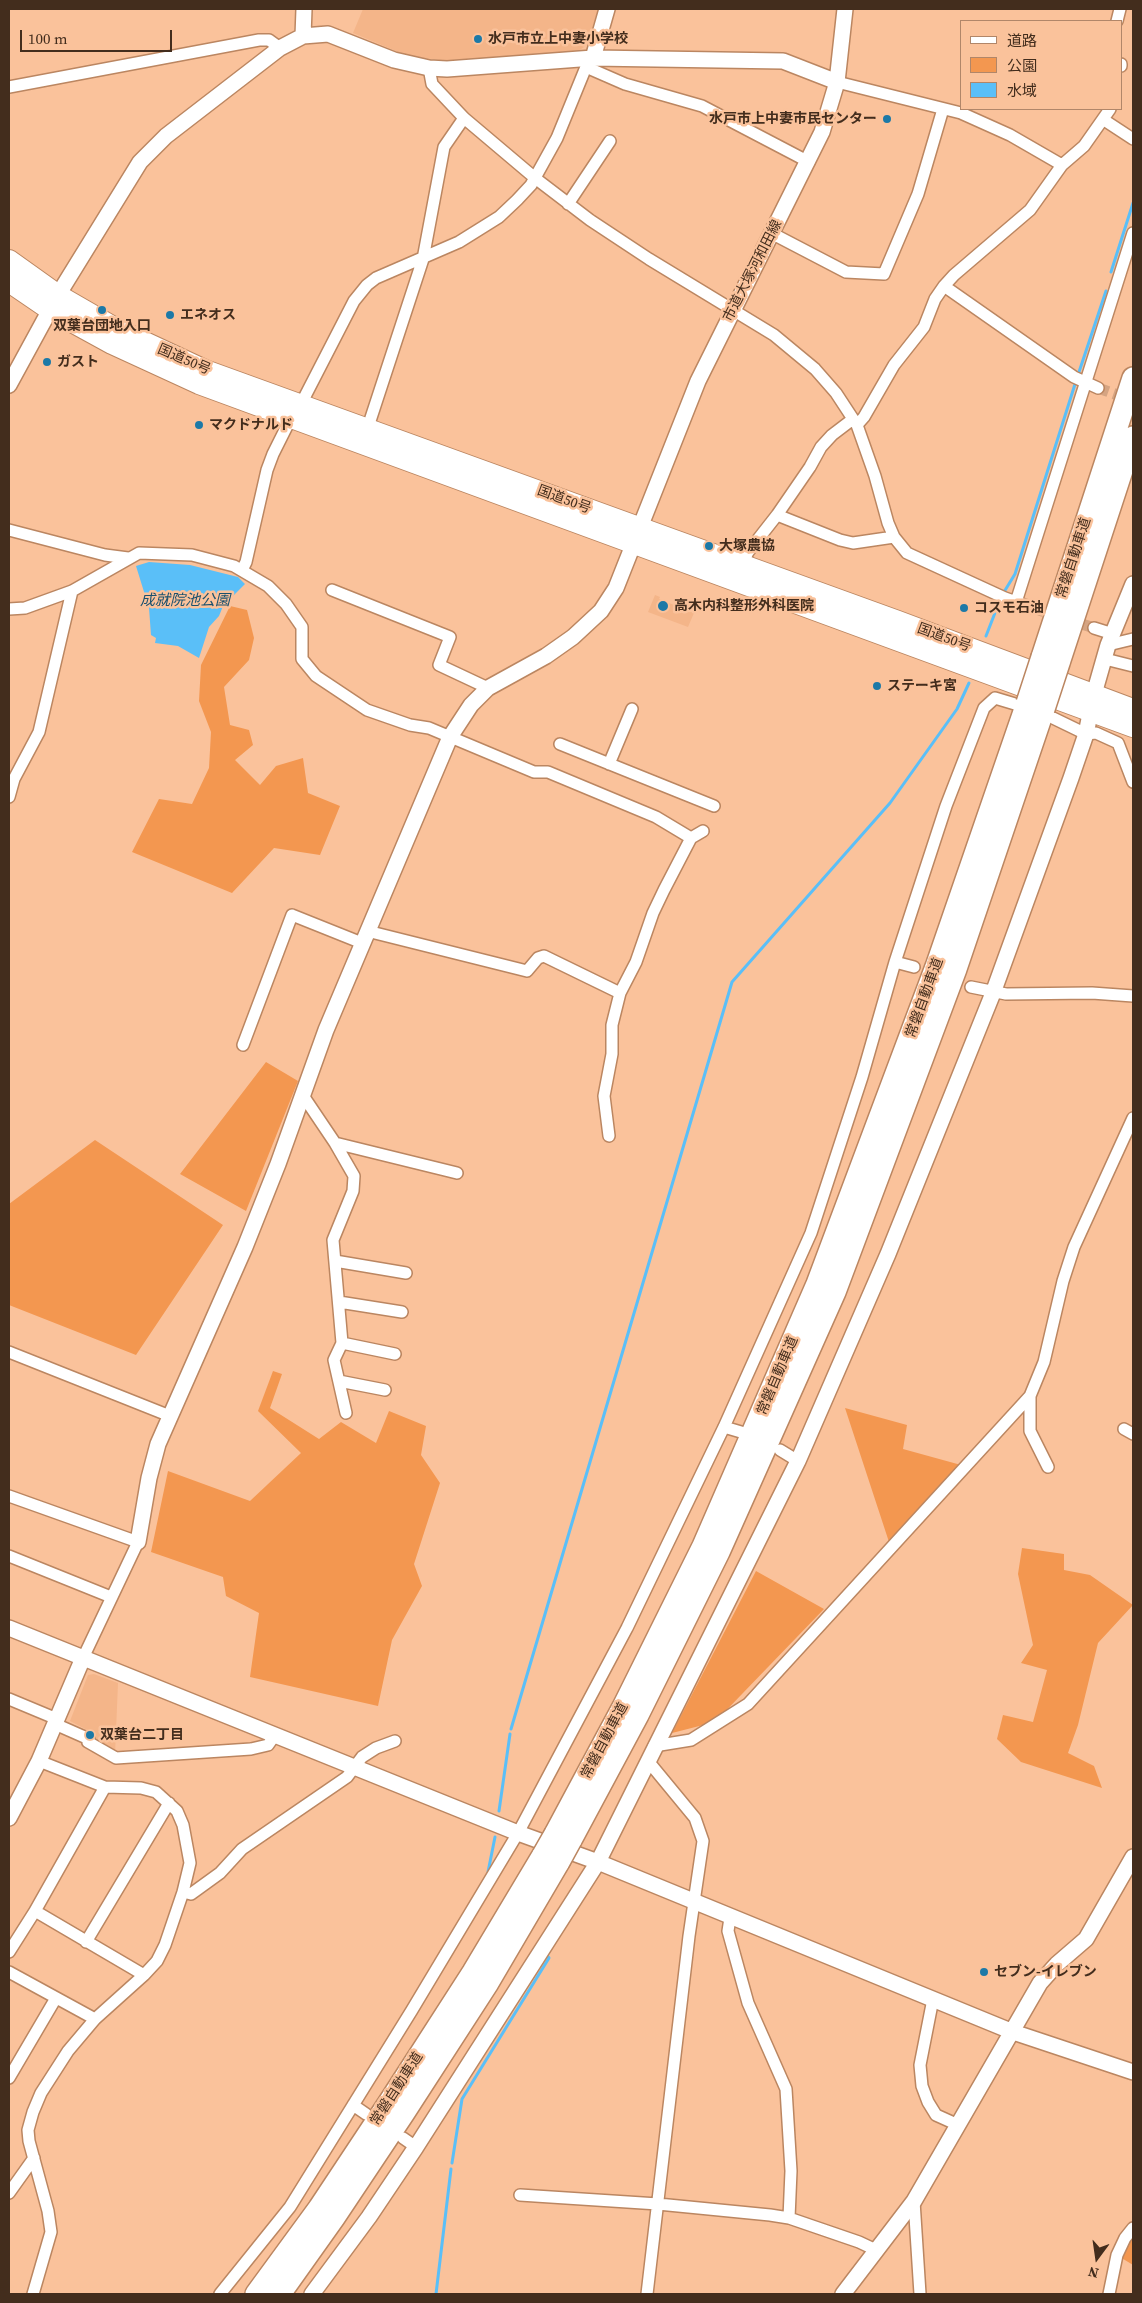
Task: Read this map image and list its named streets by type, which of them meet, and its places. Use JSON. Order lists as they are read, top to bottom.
{
  "streets": {
    "highway": ["国道50号", "常磐自動車道"],
    "street": ["市道大塚河和田線"]
  },
  "crossings": [
    ["市道大塚河和田線", "国道50号"]
  ],
  "water": ["成就院池公園"],
  "places": [
    "水戸市立上中妻小学校",
    "水戸市上中妻市民センター",
    "双葉台団地入口",
    "エネオス",
    "ガスト",
    "マクドナルド",
    "大塚農協",
    "高木内科整形外科医院",
    "コスモ石油",
    "ステーキ宮",
    "双葉台二丁目",
    "セブン-イレブン"
  ],
  "legend": ["道路", "公園", "水域"],
  "scale_bar": "100 m",
  "north": "bottom"
}
